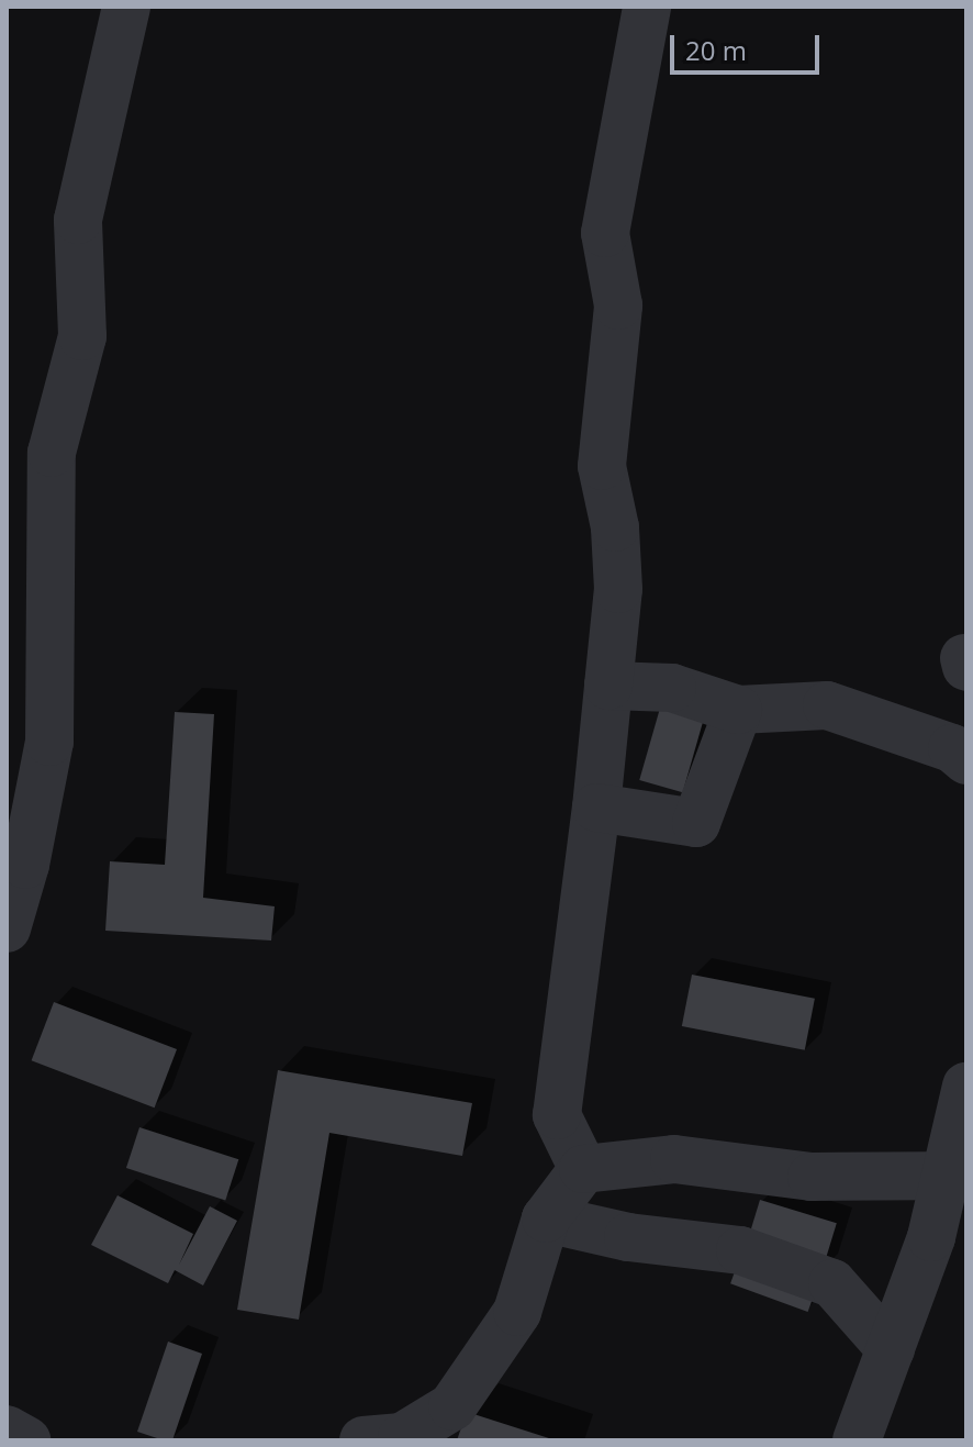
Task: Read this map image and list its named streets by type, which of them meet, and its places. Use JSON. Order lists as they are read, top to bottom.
{
  "scale_bar": "20 m"
}
